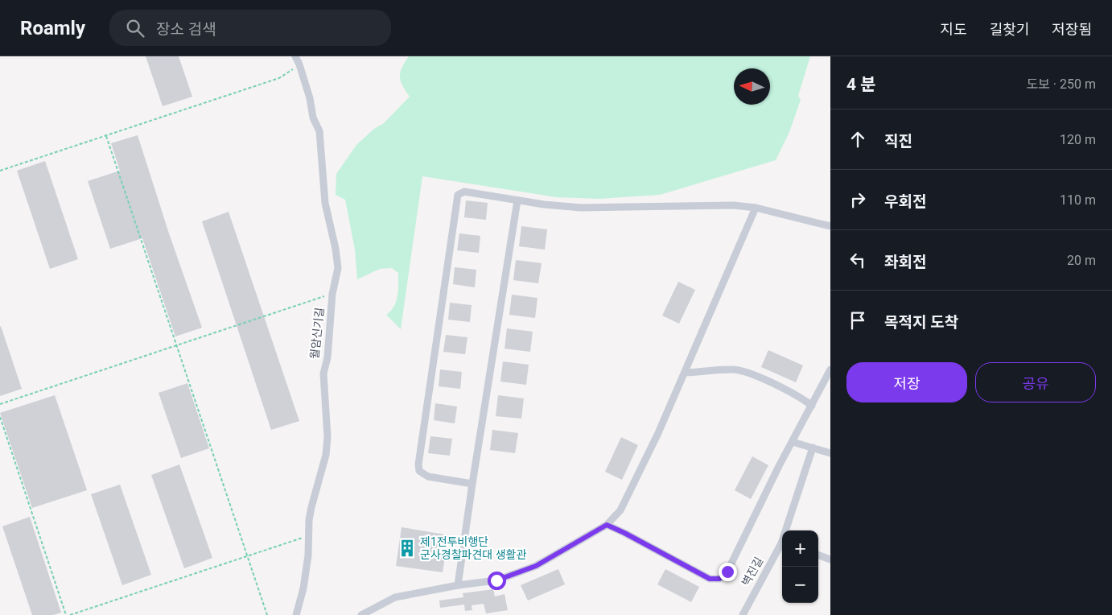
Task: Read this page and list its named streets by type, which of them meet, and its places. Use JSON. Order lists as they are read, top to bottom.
{
  "streets": {
    "street": ["월암신기길", "벽진길"]
  },
  "places": {
    "building": ["제1전투비행단 군사경찰파견대 생활관"]
  },
  "north": "left",
  "page": {
    "header": "Roamly",
    "search": "장소 검색",
    "nav": ["지도", "길찾기", "저장됨"],
    "heading": ["4 분", "도보 · 250 m"],
    "list": [
      ["직진", "120 m"],
      ["우회전", "110 m"],
      ["좌회전", "20 m"],
      "목적지 도착"
    ],
    "buttons": ["저장", "공유"],
    "map_buttons": ["+", "−"]
  }
}
